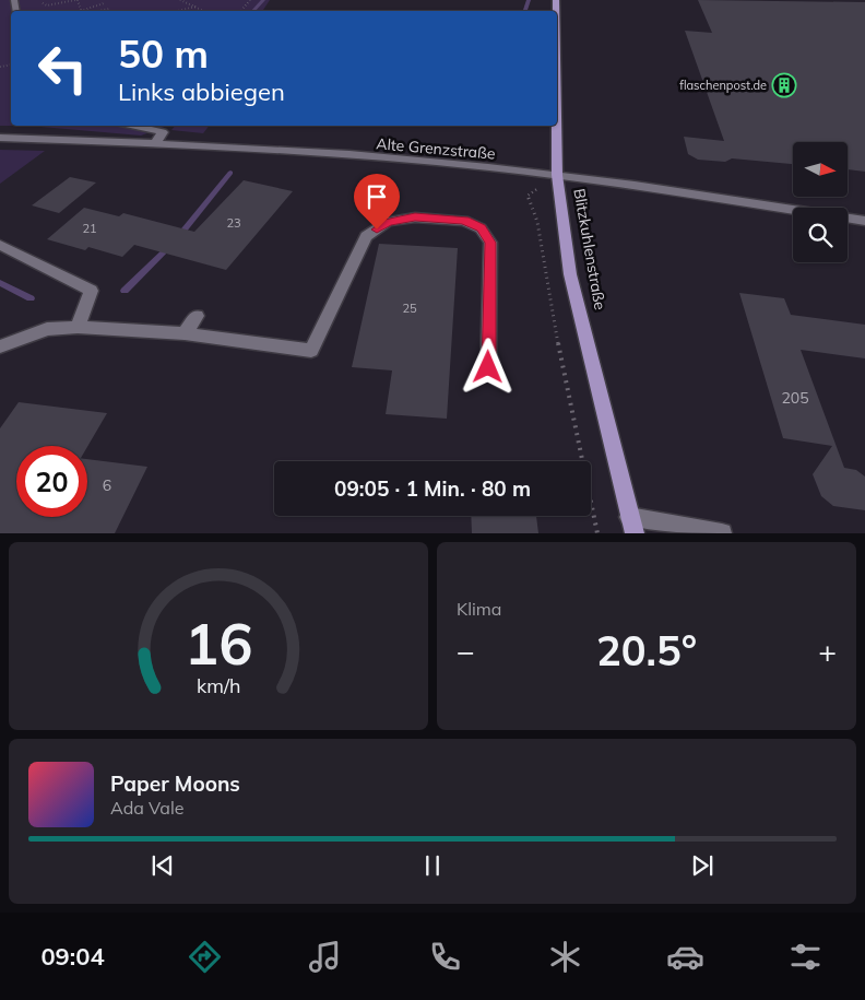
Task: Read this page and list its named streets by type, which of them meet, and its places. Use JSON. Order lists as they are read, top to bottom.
{
  "streets": {
    "main road": ["Blitzkuhlenstraße"],
    "street": ["Alte Grenzstraße"]
  },
  "crossings": [
    ["Alte Grenzstraße", "Blitzkuhlenstraße"]
  ],
  "places": {
    "building": ["flaschenpost.de"]
  },
  "house_numbers": [
    "23",
    "21",
    "25",
    "205",
    "6"
  ],
  "north": "right",
  "page": {
    "turn": ["50 m", "Links abbiegen"],
    "limit": "20",
    "trip": "09:05 · 1 Min. · 80 m",
    "tile": "Klima",
    "heat": ["−", "20.5°", "+"],
    "song": ["Paper Moons", "Ada Vale"],
    "tabs": "09:04",
    "gauge": ["16", "km/h"]
  }
}
